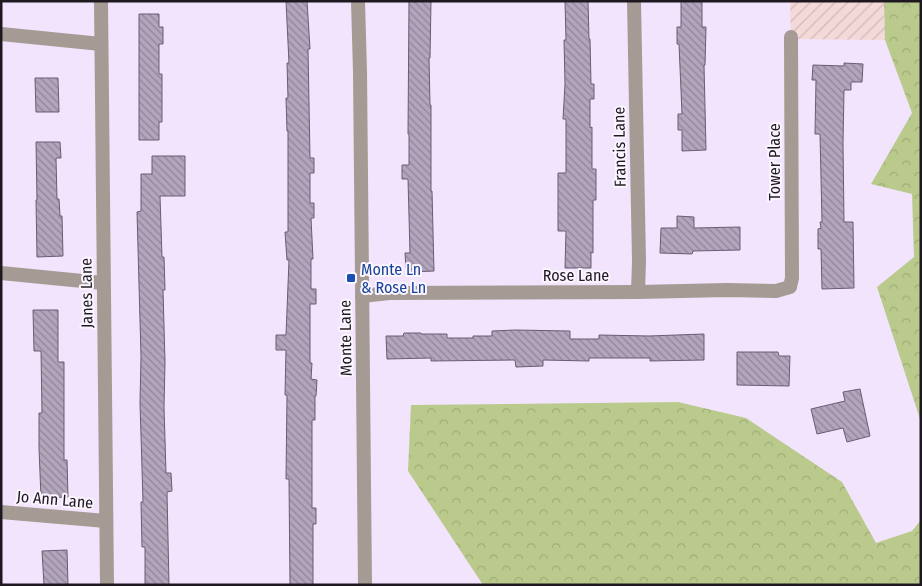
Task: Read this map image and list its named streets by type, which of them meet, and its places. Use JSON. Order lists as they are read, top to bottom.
{
  "streets": {
    "street": [
      "Francis Lane",
      "Tower Place",
      "Rose Lane",
      "Janes Lane",
      "Monte Lane",
      "Jo Ann Lane"
    ]
  },
  "crossings": [
    ["Francis Lane", "Rose Lane"],
    ["Tower Place", "Rose Lane"],
    ["Rose Lane", "Monte Lane"],
    ["Janes Lane", "Jo Ann Lane"]
  ],
  "places": {
    "transit": ["Monte Ln & Rose Ln"]
  }
}
